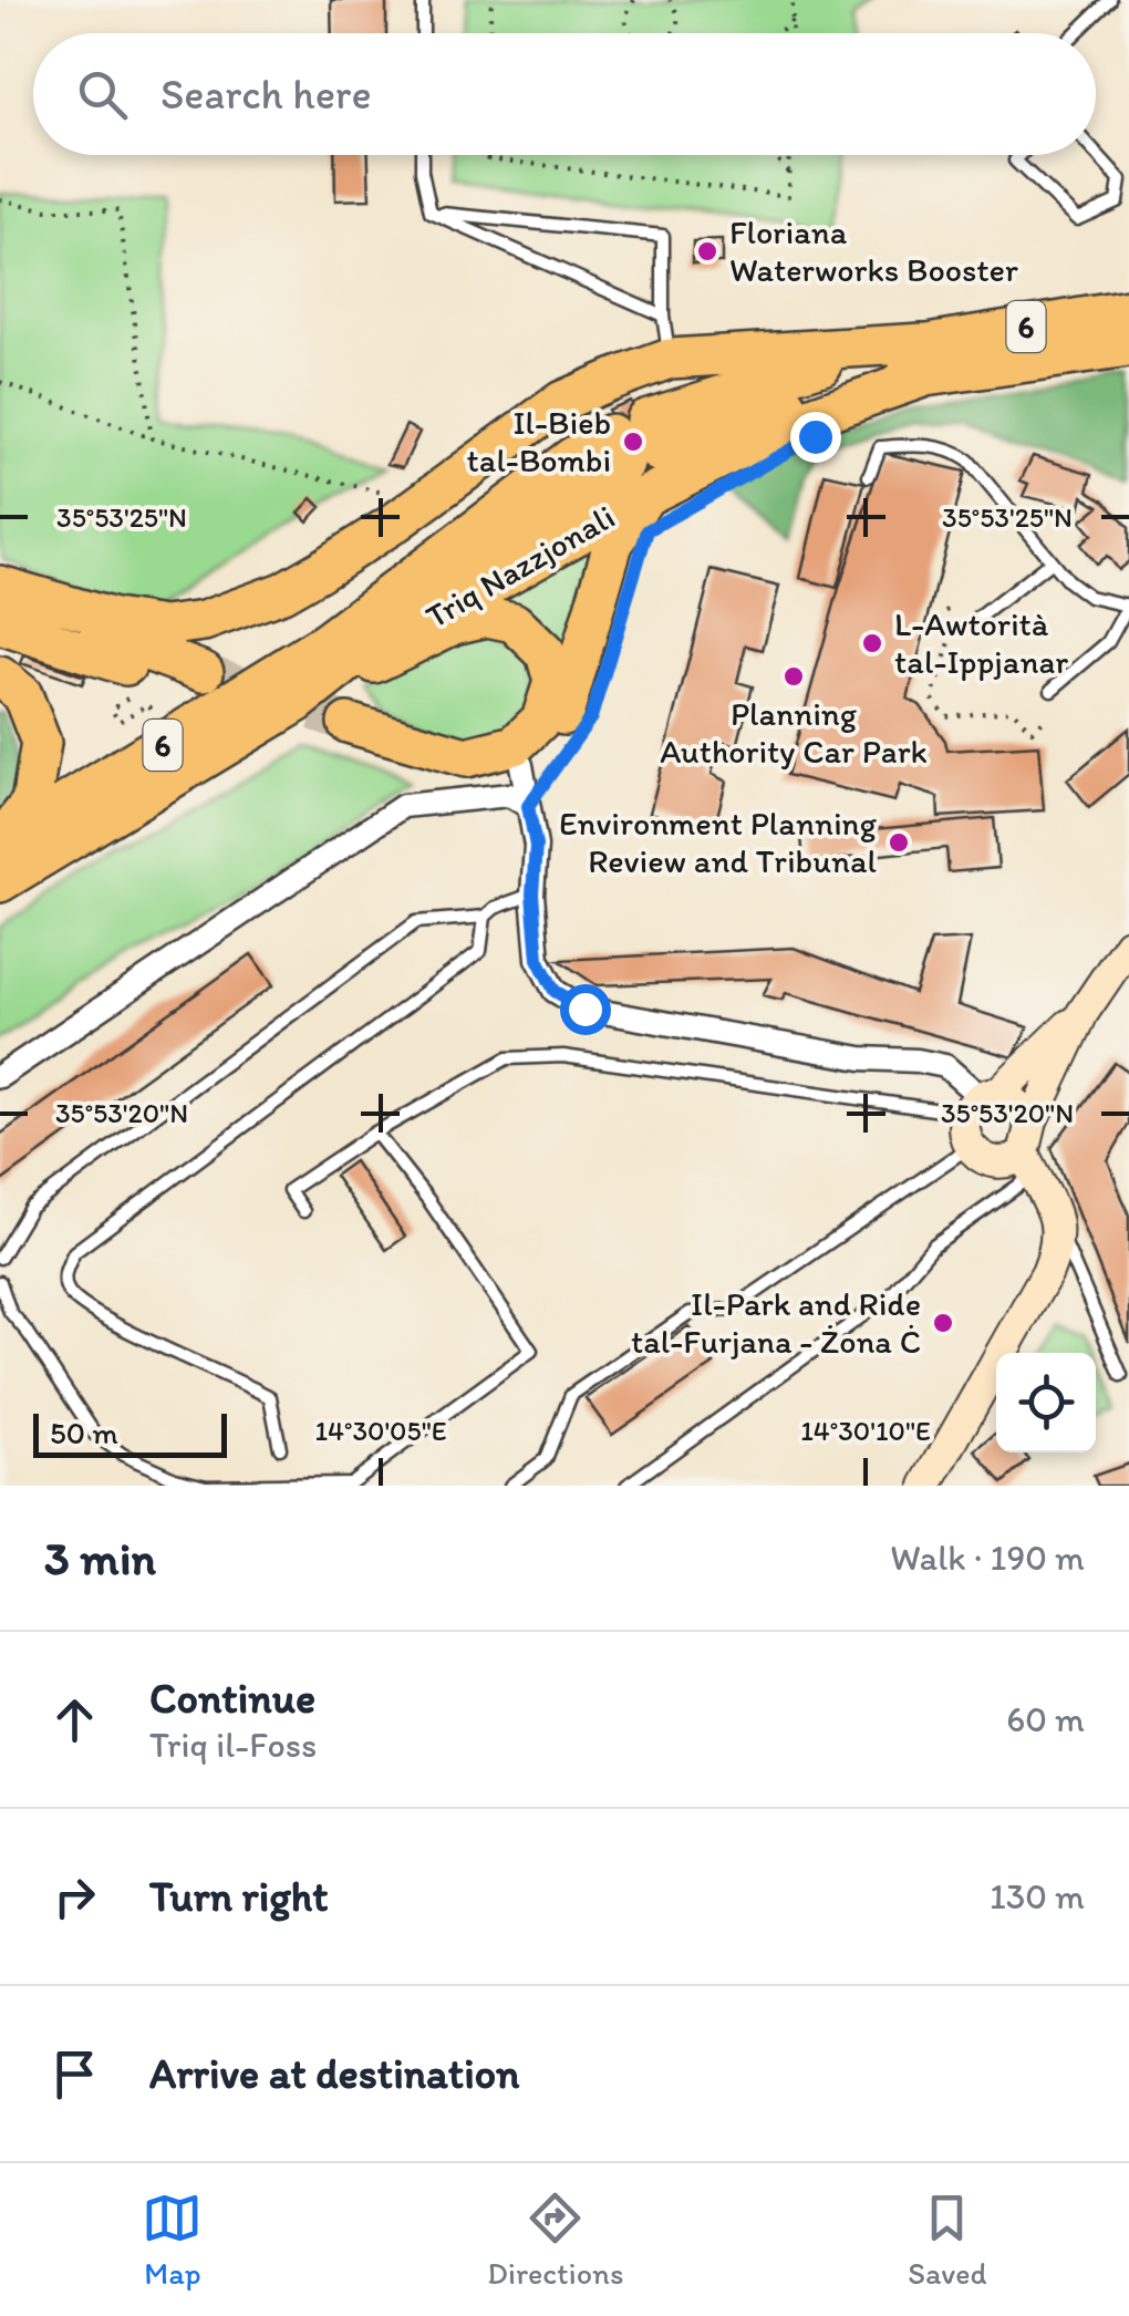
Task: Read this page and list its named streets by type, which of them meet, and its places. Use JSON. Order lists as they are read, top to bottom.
{
  "streets": {
    "highway": ["6", "Triq Nazzjonali"]
  },
  "crossings": [
    ["6", "Triq Nazzjonali"]
  ],
  "places": [
    "Floriana Waterworks Booster",
    "Il-Bieb tal-Bombi",
    "L-Awtorità tal-Ippjanar",
    "Planning Authority Car Park",
    "Environment Planning Review and Tribunal",
    "Il-Park and Ride tal-Furjana - Żona Ċ"
  ],
  "scale_bar": "50 m",
  "page": {
    "search": "Search here",
    "scale": "50 m",
    "heading": ["3 min", "Walk · 190 m"],
    "list": [
      ["Continue", "Triq il-Foss", "60 m"],
      ["Turn right", "130 m"],
      "Arrive at destination"
    ],
    "nav": ["Map", "Directions", "Saved"]
  },
  "coordinates": [
    "35°53'25\"N",
    "35°53'20\"N",
    "14°30'05\"E",
    "14°30'10\"E"
  ]
}
